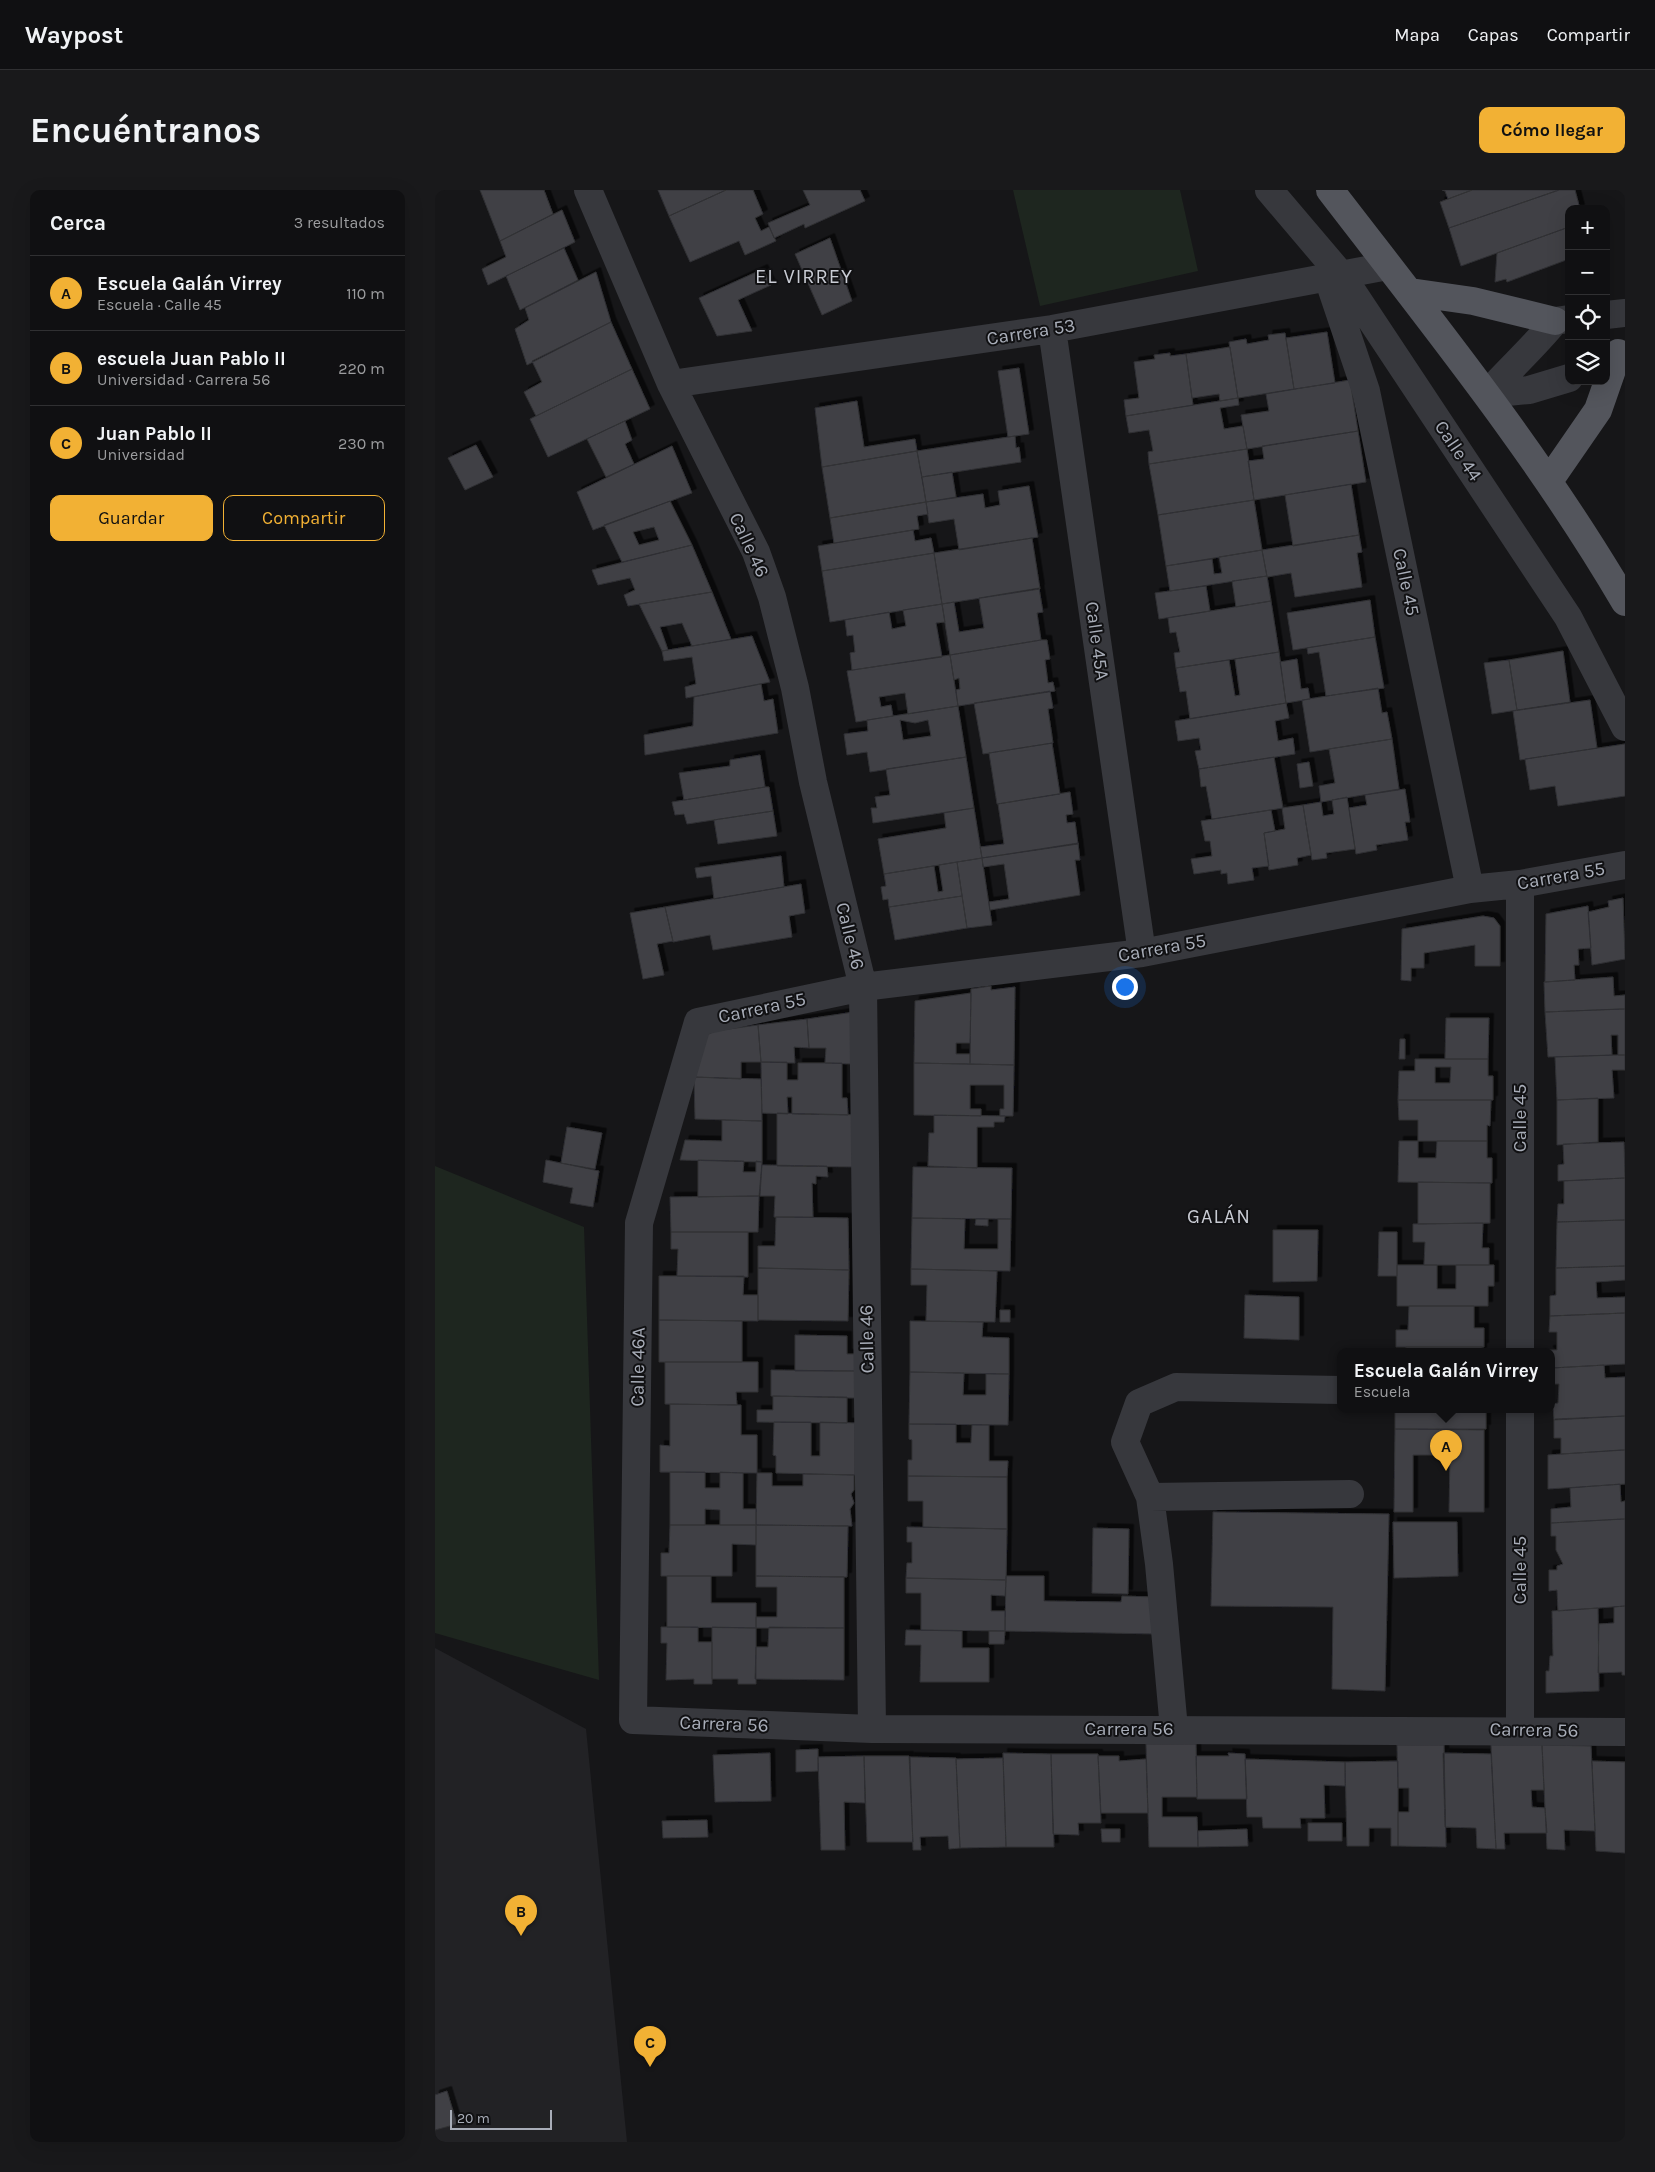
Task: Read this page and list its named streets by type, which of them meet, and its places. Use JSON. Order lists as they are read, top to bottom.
{
  "streets": {
    "street": [
      "Carrera 53",
      "Calle 44",
      "Calle 46",
      "Calle 45",
      "Calle 45A",
      "Carrera 55",
      "Calle 46A",
      "Carrera 56"
    ]
  },
  "crossings": [
    ["Carrera 53", "Calle 44"],
    ["Carrera 53", "Calle 46"],
    ["Carrera 53", "Calle 45"],
    ["Carrera 53", "Calle 45A"],
    ["Calle 44", "Calle 45"],
    ["Calle 46", "Carrera 55"],
    ["Calle 46", "Carrera 56"],
    ["Calle 45", "Carrera 55"],
    ["Calle 45", "Carrera 56"],
    ["Calle 45A", "Carrera 55"],
    ["Carrera 55", "Calle 46A"],
    ["Calle 46A", "Carrera 56"]
  ],
  "districts": ["EL VIRREY", "GALÁN"],
  "scale_bar": "20 m",
  "page": {
    "header": "Waypost",
    "nav": ["Mapa", "Capas", "Compartir"],
    "buttons": [
      "Cómo llegar",
      ["Guardar", "Compartir"]
    ],
    "title": "Encuéntranos",
    "heading": ["Cerca", "3 resultados"],
    "map_buttons": ["+", "−"],
    "list": [
      {
        "mark": "A",
        "name": "Escuela Galán Virrey",
        "note": "Escuela · Calle 45",
        "value": "110 m"
      },
      {
        "mark": "B",
        "name": "escuela Juan Pablo II",
        "note": "Universidad · Carrera 56",
        "value": "220 m"
      },
      {
        "mark": "C",
        "name": "Juan Pablo II",
        "note": "Universidad",
        "value": "230 m"
      }
    ],
    "popup": ["Escuela Galán Virrey", "Escuela"],
    "pins": ["A", "B", "C"],
    "scale": "20 m"
  }
}
